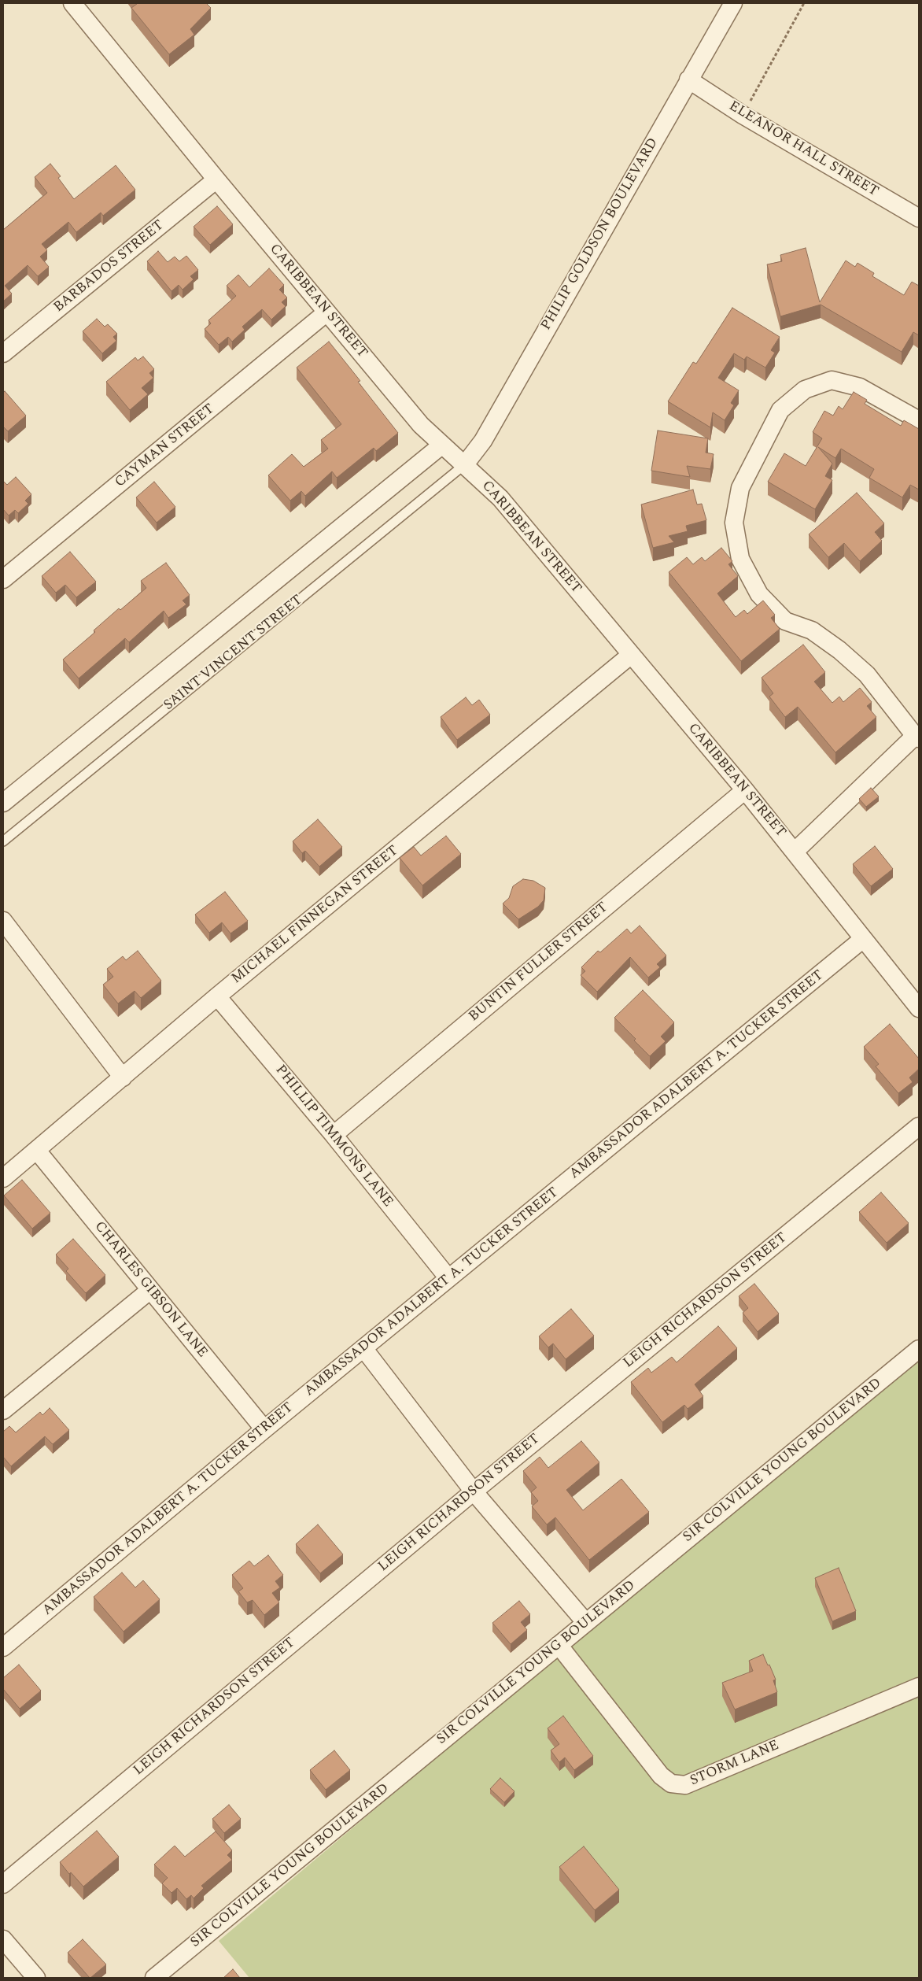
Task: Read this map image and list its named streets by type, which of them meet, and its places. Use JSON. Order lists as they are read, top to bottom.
{
  "streets": {
    "street": [
      "ELEANOR HALL STREET",
      "PHILIP GOLDSON BOULEVARD",
      "BARBADOS STREET",
      "CARIBBEAN STREET",
      "CAYMAN STREET",
      "MICHAEL FINNEGAN STREET",
      "BUNTIN FULLER STREET",
      "AMBASSADOR ADALBERT A. TUCKER STREET",
      "PHILLIP TIMMONS LANE",
      "CHARLES GIBSON LANE",
      "LEIGH RICHARDSON STREET",
      "SIR COLVILLE YOUNG BOULEVARD",
      "STORM LANE"
    ],
    "lane": ["SAINT VINCENT STREET"]
  },
  "crossings": [
    ["ELEANOR HALL STREET", "PHILIP GOLDSON BOULEVARD"],
    ["PHILIP GOLDSON BOULEVARD", "CARIBBEAN STREET"],
    ["PHILIP GOLDSON BOULEVARD", "SAINT VINCENT STREET"],
    ["BARBADOS STREET", "CARIBBEAN STREET"],
    ["CARIBBEAN STREET", "CAYMAN STREET"],
    ["CARIBBEAN STREET", "SAINT VINCENT STREET"],
    ["CARIBBEAN STREET", "MICHAEL FINNEGAN STREET"],
    ["CARIBBEAN STREET", "BUNTIN FULLER STREET"],
    ["CARIBBEAN STREET", "AMBASSADOR ADALBERT A. TUCKER STREET"],
    ["MICHAEL FINNEGAN STREET", "PHILLIP TIMMONS LANE"],
    ["MICHAEL FINNEGAN STREET", "CHARLES GIBSON LANE"],
    ["BUNTIN FULLER STREET", "PHILLIP TIMMONS LANE"],
    ["AMBASSADOR ADALBERT A. TUCKER STREET", "PHILLIP TIMMONS LANE"],
    ["AMBASSADOR ADALBERT A. TUCKER STREET", "CHARLES GIBSON LANE"],
    ["SIR COLVILLE YOUNG BOULEVARD", "STORM LANE"]
  ]
}
